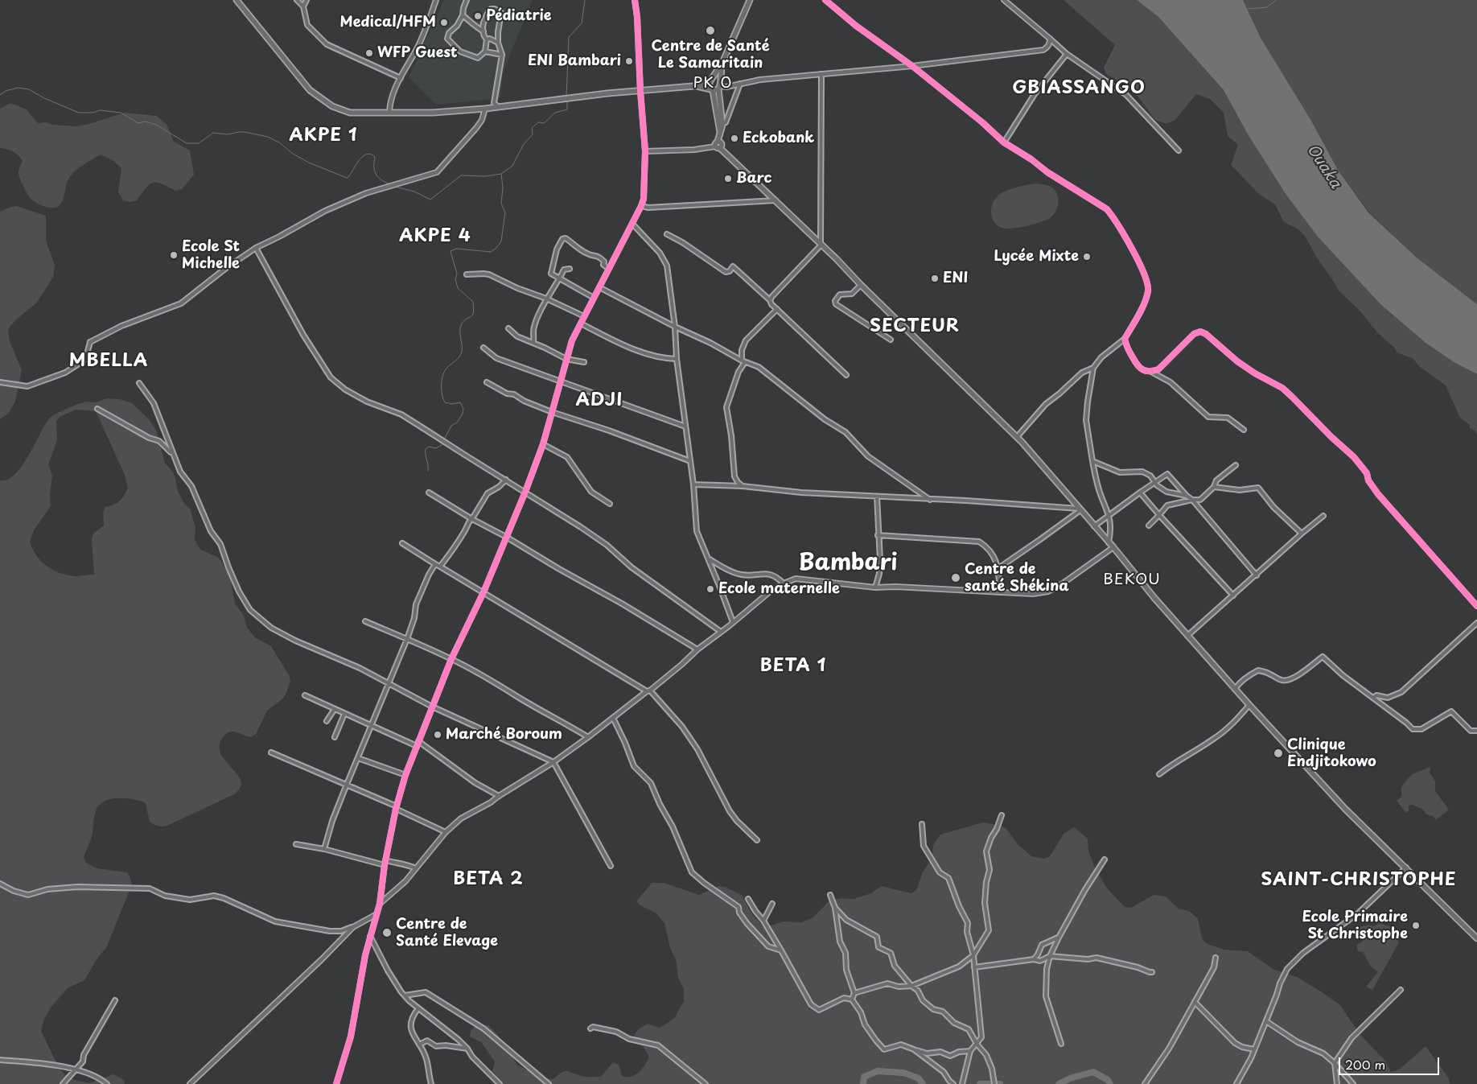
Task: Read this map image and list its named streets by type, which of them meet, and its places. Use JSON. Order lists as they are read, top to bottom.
{
  "districts": [
    "PK 0",
    "GBIASSANGO",
    "AKPE 1",
    "AKPE 4",
    "SECTEUR",
    "MBELLA",
    "ADJI",
    "Bambari",
    "BEKOU",
    "BETA 1",
    "BETA 2",
    "SAINT-CHRISTOPHE"
  ],
  "water": ["Ouaka"],
  "places": [
    "Pédiatrie",
    "Medical/HFM",
    "Centre de Santé Le Samaritain",
    "WFP Guest",
    "ENI Bambari",
    "Eckobank",
    "Barc",
    "Ecole St Michelle",
    "Lycée Mixte",
    "ENI",
    "Centre de santé Shékina",
    "Ecole maternelle",
    "Marché Boroum",
    "Clinique Endjitokowo",
    "Ecole Primaire St Christophe",
    "Centre de Santé Elevage"
  ],
  "scale_bar": "200 m"
}
